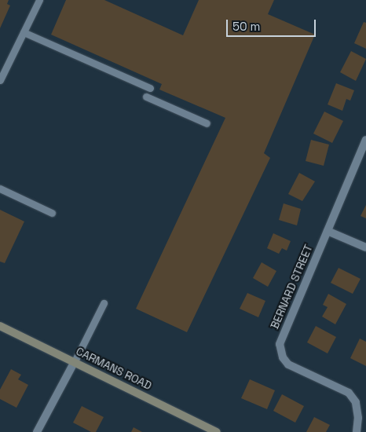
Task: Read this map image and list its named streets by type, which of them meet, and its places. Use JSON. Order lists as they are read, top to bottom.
{
  "streets": {
    "street": ["BERNARD STREET", "CARMANS ROAD"]
  },
  "scale_bar": "50 m"
}
